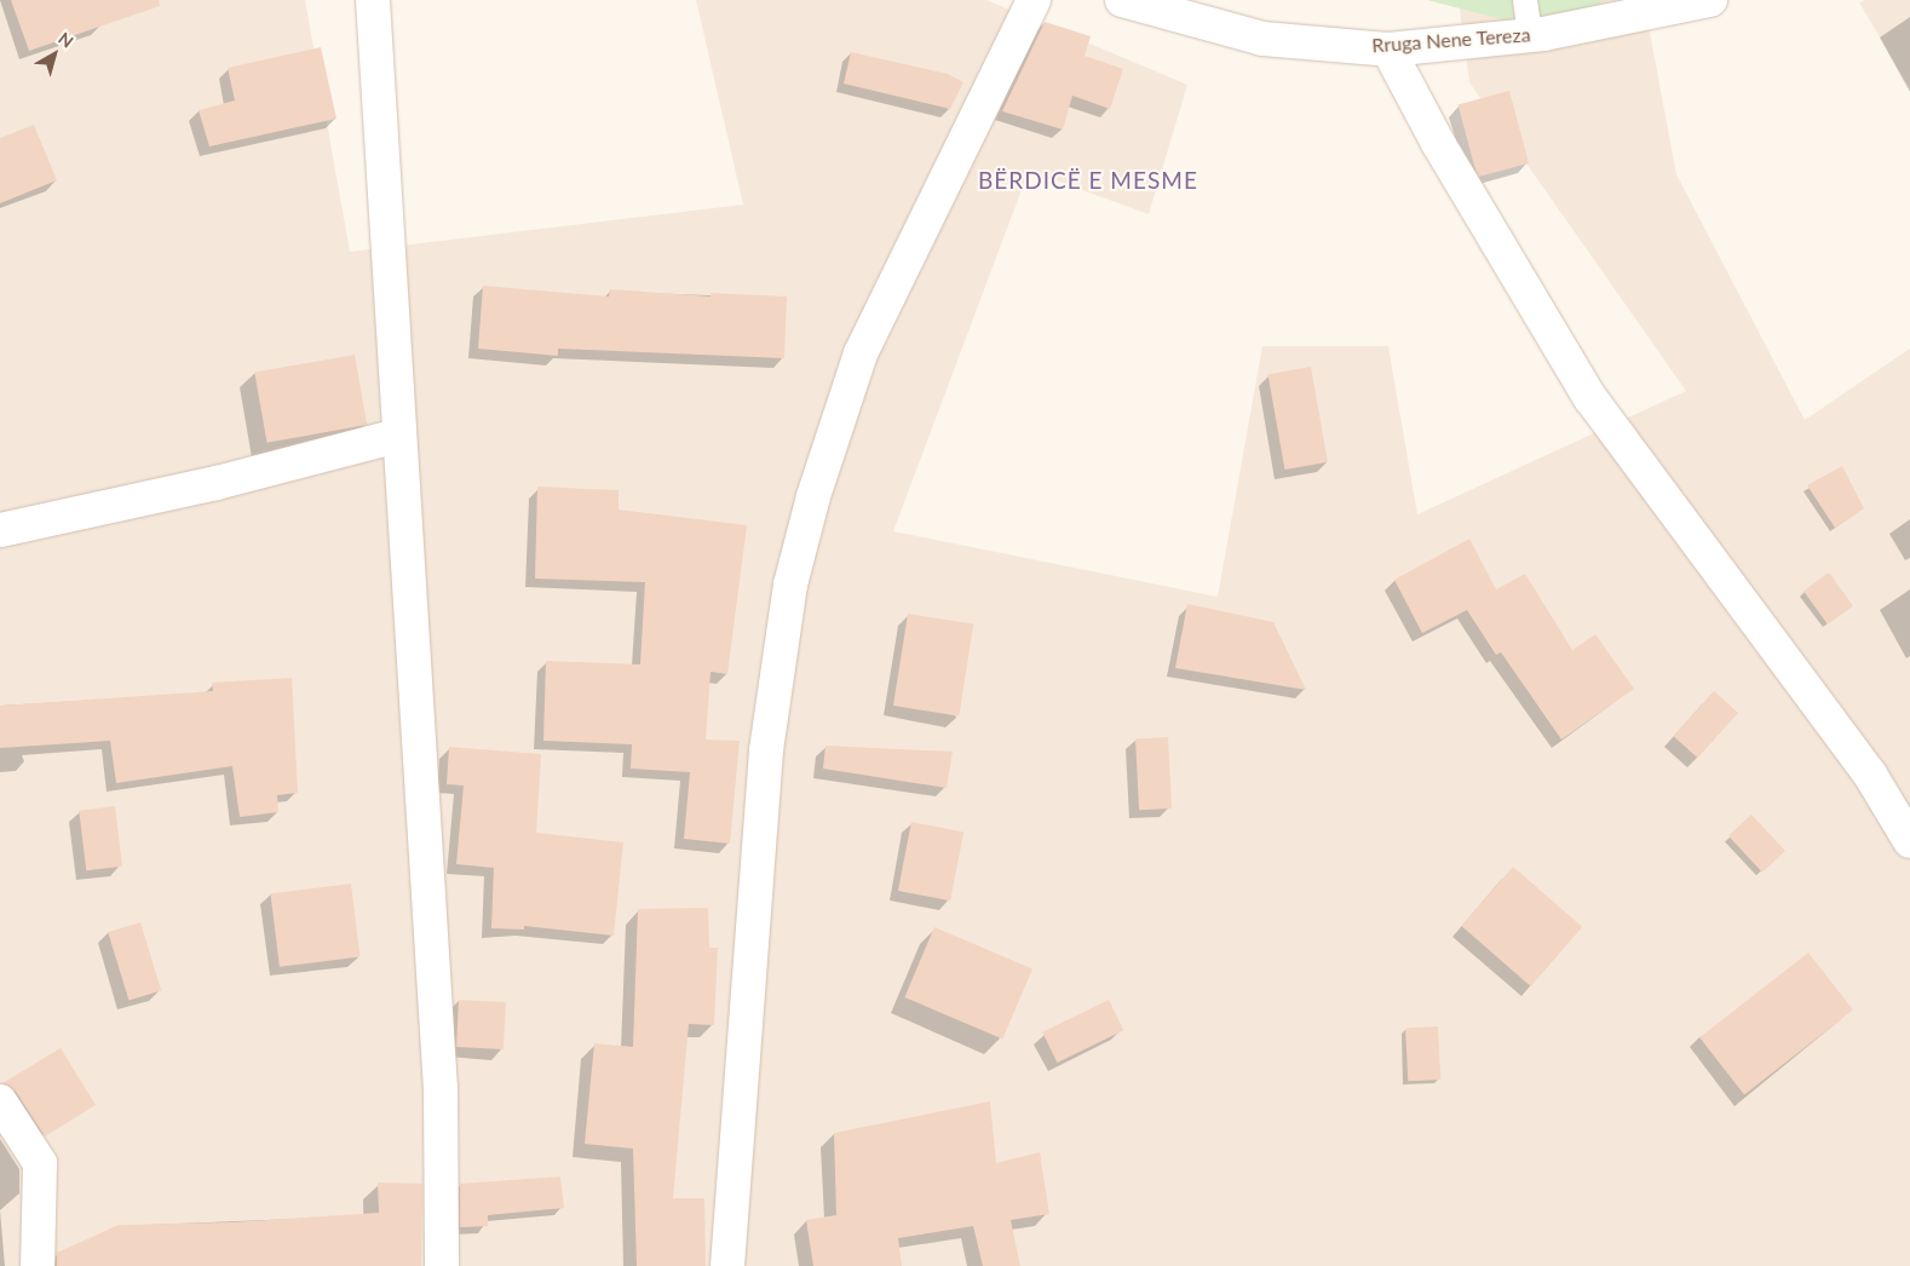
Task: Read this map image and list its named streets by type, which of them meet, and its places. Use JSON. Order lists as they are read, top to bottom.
{
  "streets": {
    "street": ["Rruga Nene Tereza"]
  },
  "districts": ["BËRDICË E MESME"],
  "north": "top right"
}
